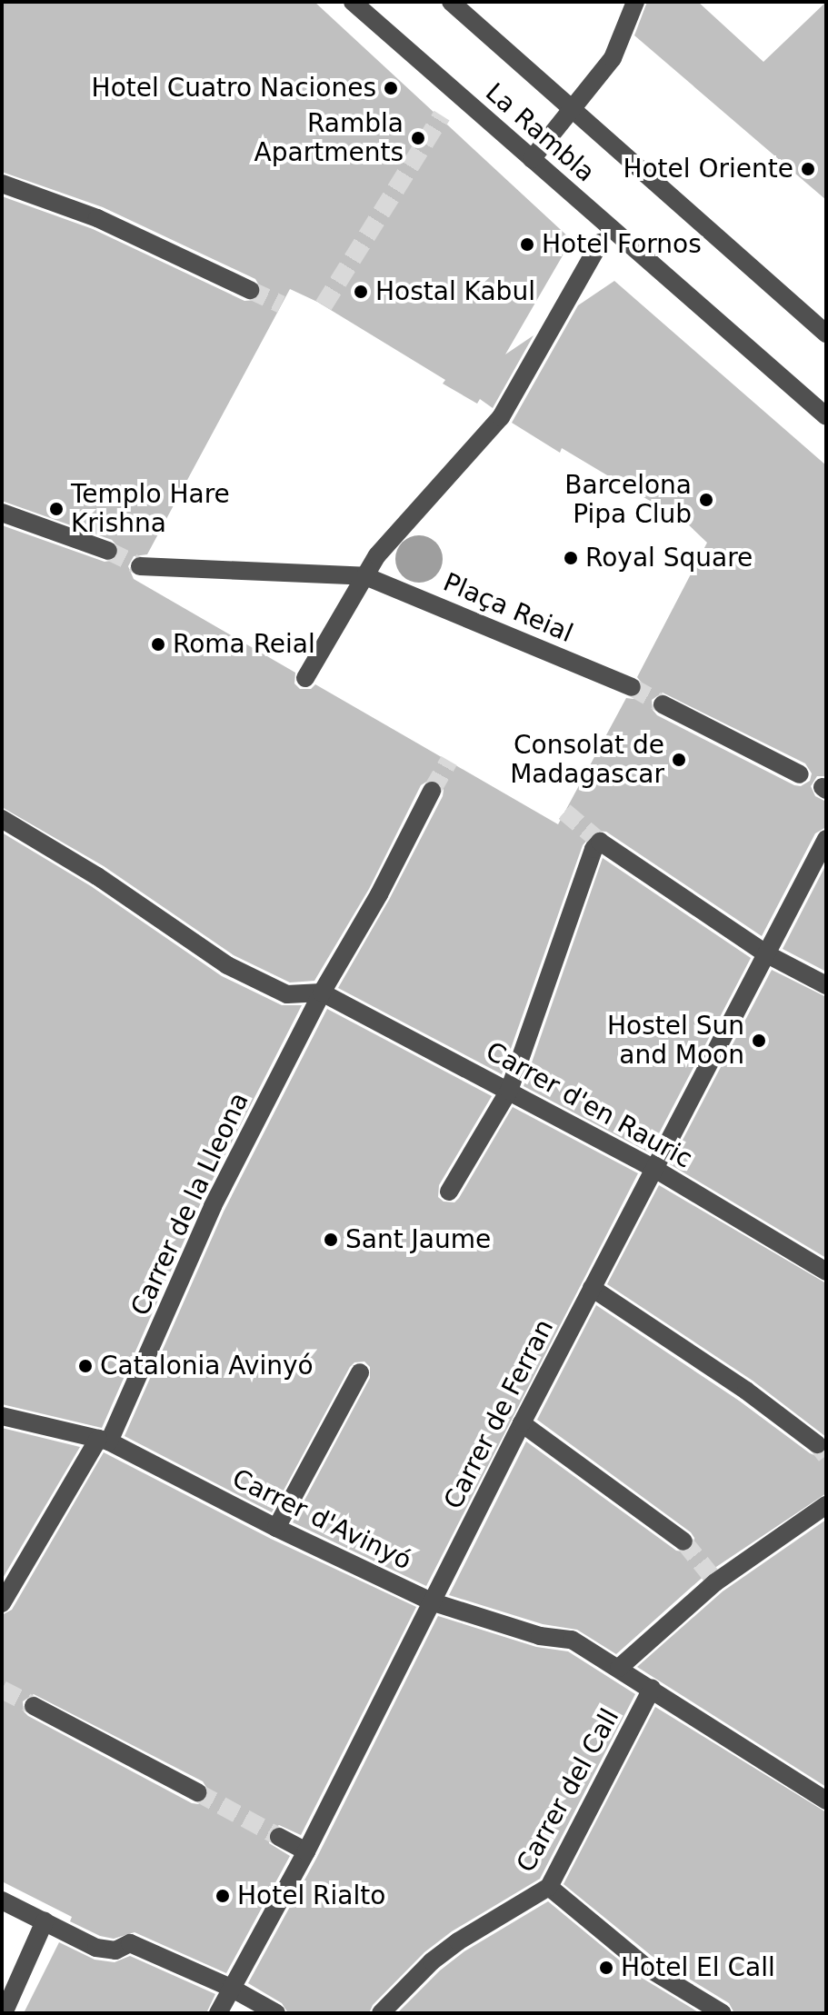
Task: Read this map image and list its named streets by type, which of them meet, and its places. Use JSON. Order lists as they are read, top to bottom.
{
  "streets": {
    "street": [
      "La Rambla",
      "Plaça Reial",
      "Carrer d'en Rauric",
      "Carrer de la Lleona",
      "Carrer de Ferran",
      "Carrer d'Avinyó",
      "Carrer del Call"
    ]
  },
  "crossings": [
    ["Carrer d'en Rauric", "Carrer de la Lleona"],
    ["Carrer d'en Rauric", "Carrer de Ferran"],
    ["Carrer de la Lleona", "Carrer d'Avinyó"],
    ["Carrer de Ferran", "Carrer d'Avinyó"],
    ["Carrer d'Avinyó", "Carrer del Call"]
  ],
  "places": [
    "Hotel Cuatro Naciones",
    "Rambla Apartments",
    "Hotel Oriente",
    "Hotel Fornos",
    "Hostal Kabul",
    "Barcelona Pipa Club",
    "Templo Hare Krishna",
    "Royal Square",
    "Roma Reial",
    "Consolat de Madagascar",
    "Hostel Sun and Moon",
    "Sant Jaume",
    "Catalonia Avinyó",
    "Hotel Rialto",
    "Hotel El Call"
  ]
}
